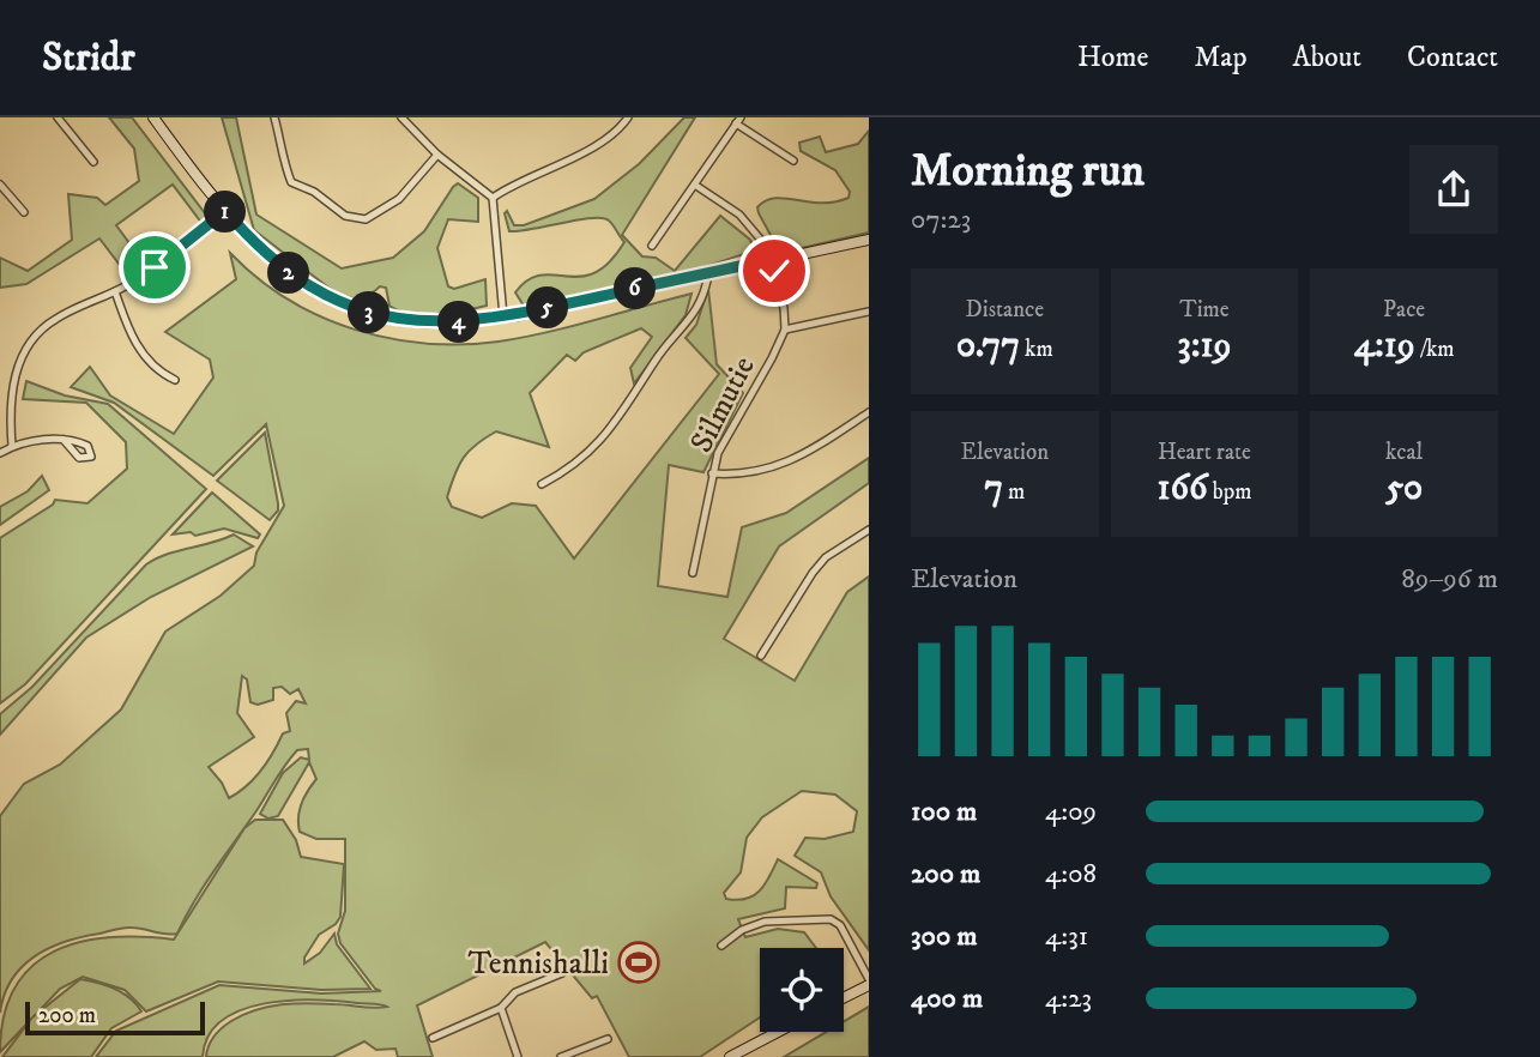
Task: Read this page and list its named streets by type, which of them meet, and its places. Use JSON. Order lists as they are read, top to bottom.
{
  "streets": {
    "street": ["Silmutie"]
  },
  "places": {
    "sports": ["Tennishalli"]
  },
  "scale_bar": "200 m",
  "page": {
    "header": "Stridr",
    "nav": [
      "Home",
      "Map",
      "About",
      "Contact"
    ],
    "heading": ["Morning run", "07:23"],
    "pins": [
      "1",
      "2",
      "6",
      "5",
      "3",
      "4"
    ],
    "stats": [
      ["Distance", "0.77 km"],
      ["Time", "3:19"],
      ["Pace", "4:19 /km"],
      ["Elevation", "7 m"],
      ["Heart rate", "166 bpm"],
      ["kcal", "50"]
    ],
    "chart": ["Elevation", "89–96 m"],
    "list": [
      {
        "name": "100 m",
        "note": "4:09"
      },
      {
        "name": "200 m",
        "note": "4:08"
      },
      {
        "name": "300 m",
        "note": "4:31"
      },
      {
        "name": "400 m",
        "note": "4:23"
      }
    ],
    "scale": "200 m"
  }
}
